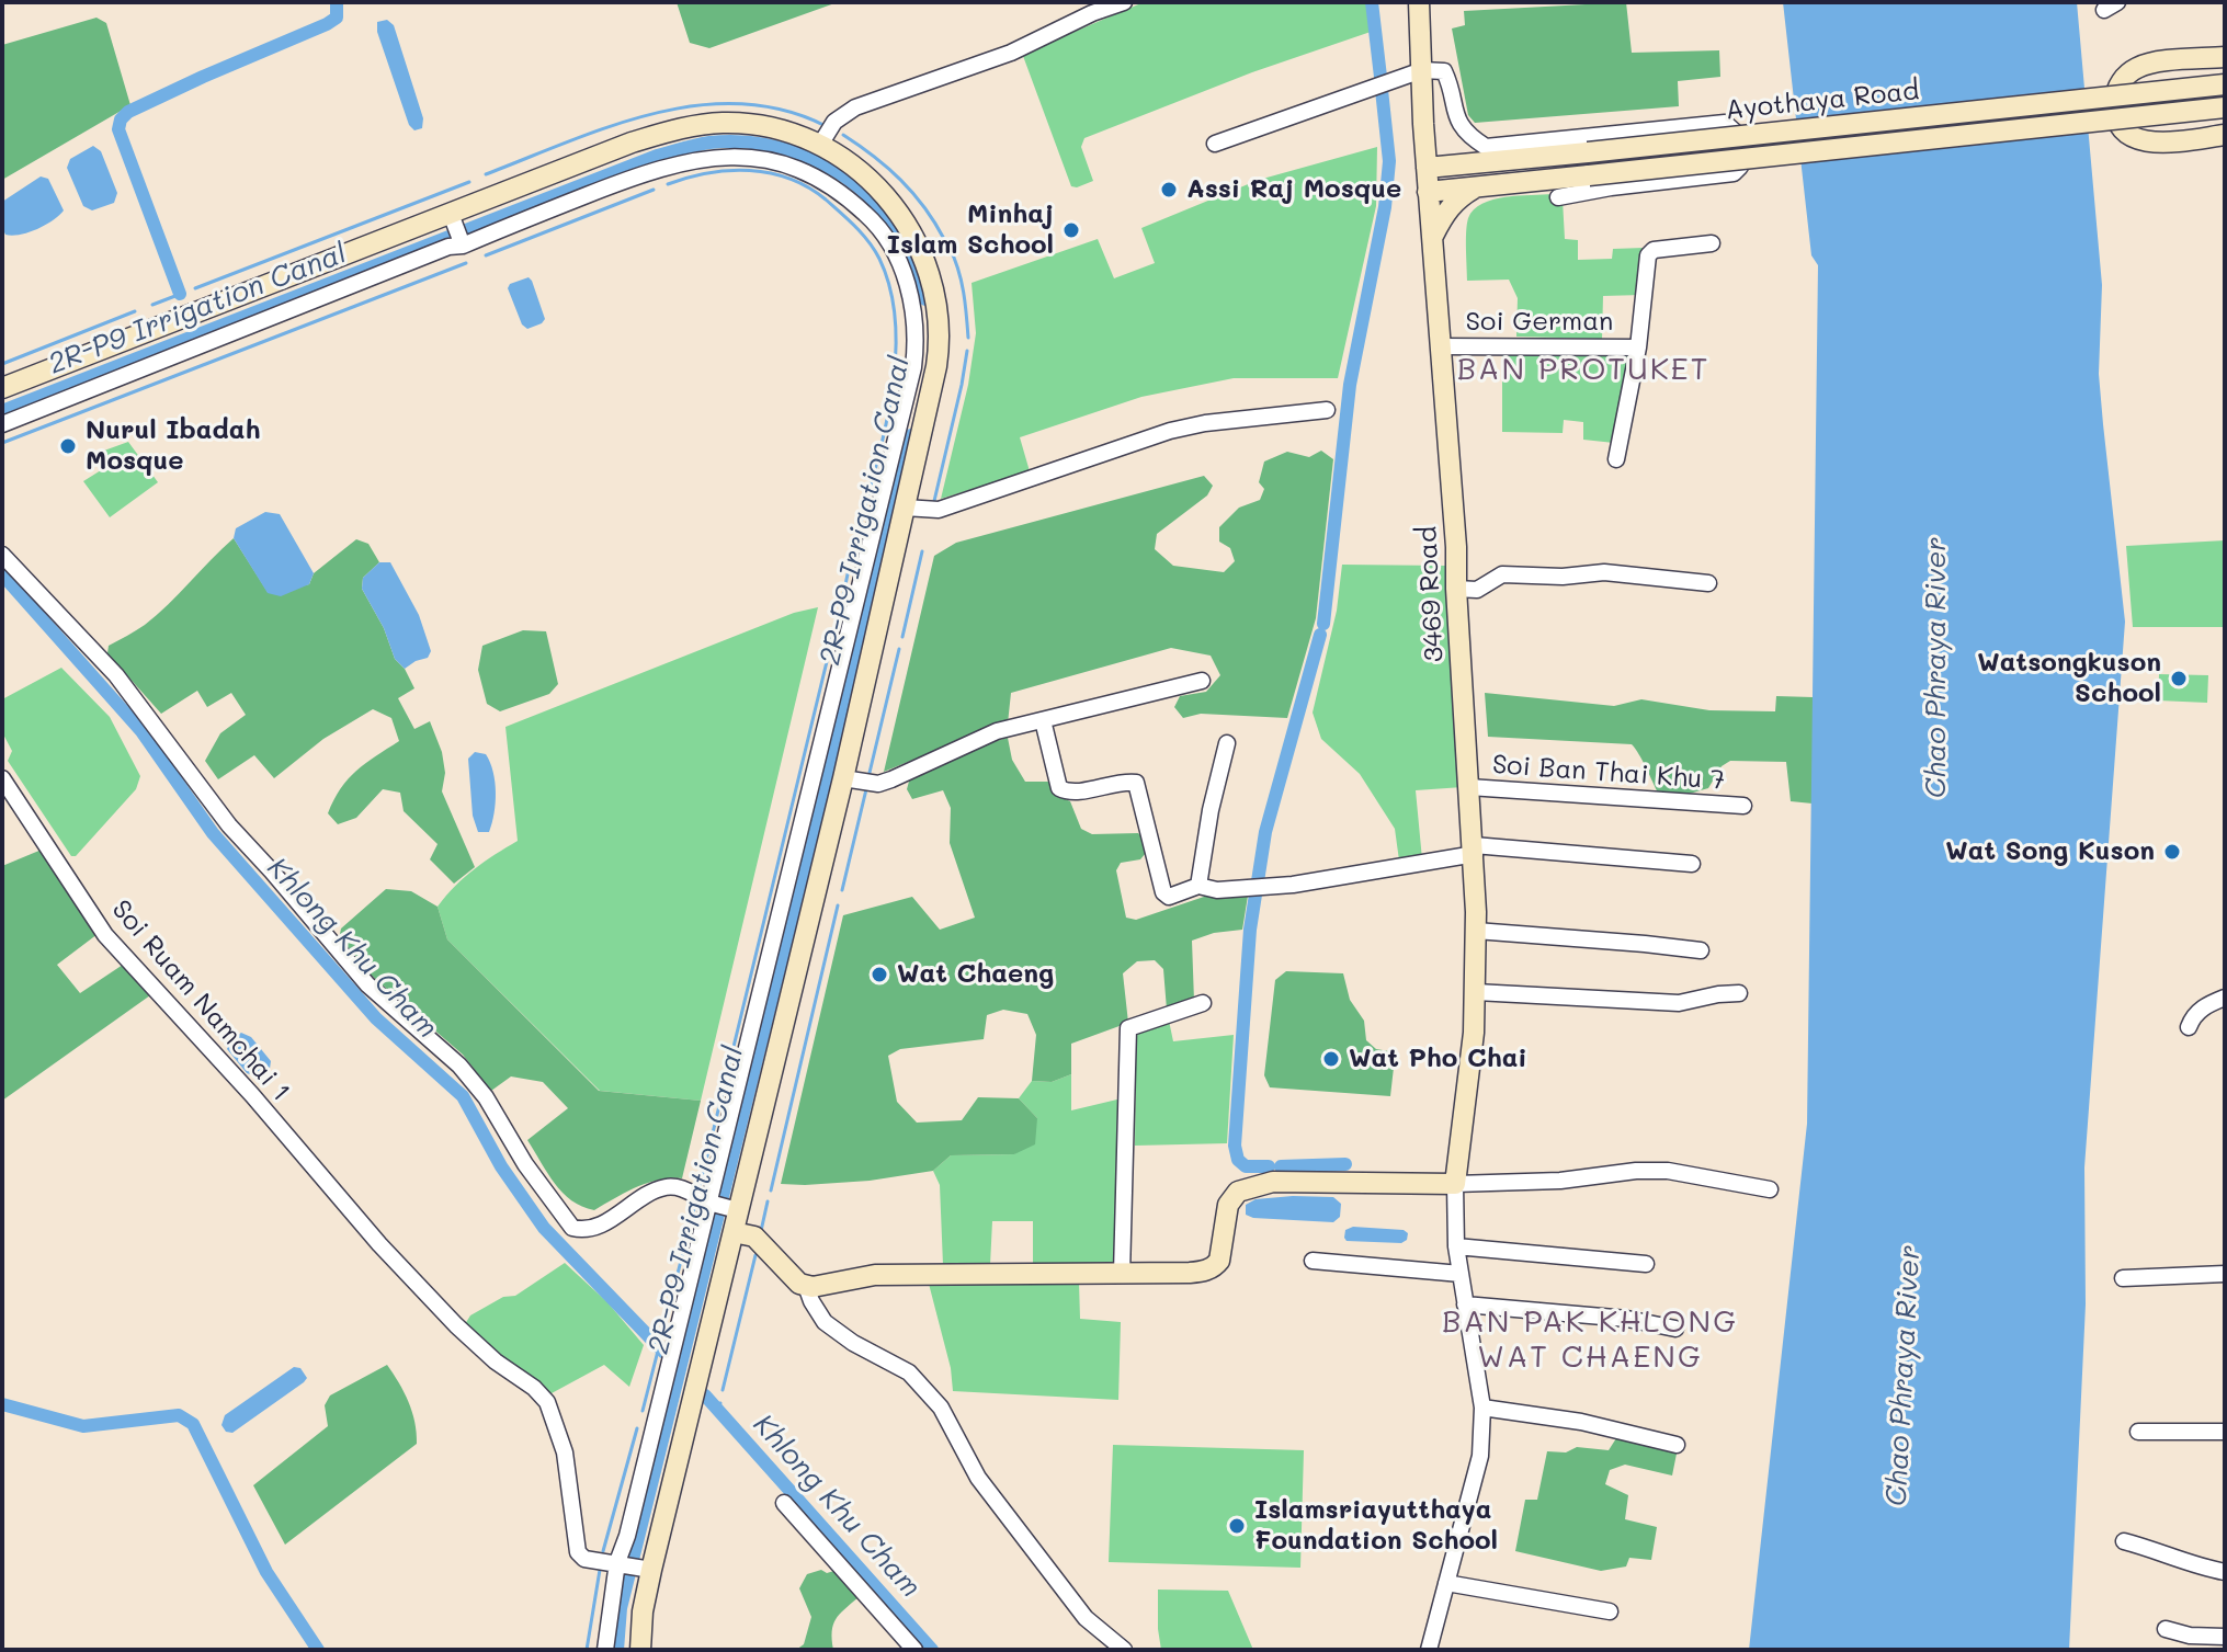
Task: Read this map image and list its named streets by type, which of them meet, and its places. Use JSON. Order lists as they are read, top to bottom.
{
  "streets": {
    "street": [
      "Ayothaya Road",
      "Soi German",
      "3469 Road",
      "Soi Ban Thai Khu 7",
      "Soi Ruam Namchai 1"
    ]
  },
  "crossings": [
    ["Ayothaya Road", "3469 Road"],
    ["Soi German", "3469 Road"],
    ["3469 Road", "Soi Ban Thai Khu 7"]
  ],
  "districts": ["BAN PROTUKET", "BAN PAK KHLONG WAT CHAENG"],
  "water": ["2R-P9 Irrigation Canal", "Chao Phraya River", "Khlong Khu Cham"],
  "places": [
    "Assi Raj Mosque",
    "Minhaj Islam School",
    "Nurul Ibadah Mosque",
    "Watsongkuson School",
    "Wat Song Kuson",
    "Wat Chaeng",
    "Wat Pho Chai",
    "Islamsriayutthaya Foundation School"
  ]
}
